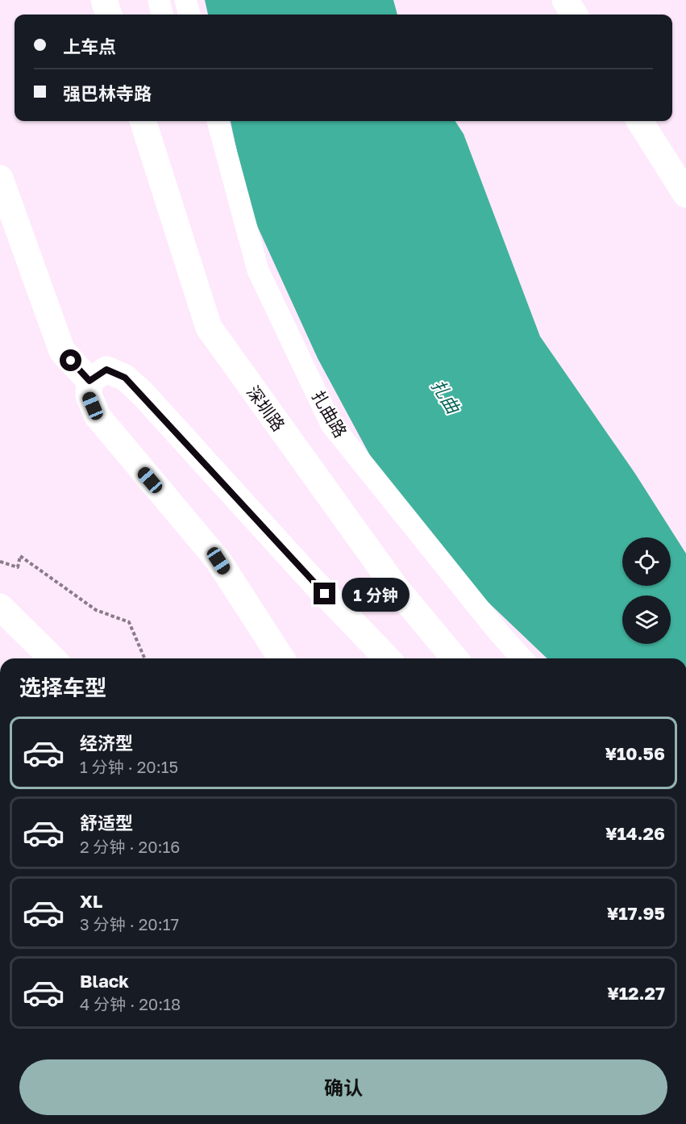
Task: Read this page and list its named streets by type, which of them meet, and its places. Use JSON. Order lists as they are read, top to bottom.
{
  "streets": {
    "street": ["深圳路", "扎曲路"]
  },
  "water": ["扎曲"],
  "page": {
    "banner": ["上车点", "强巴林寺路"],
    "bubble": "1 分钟",
    "heading": "选择车型",
    "list": [
      {
        "name": "经济型",
        "note": "1 分钟 · 20:15",
        "value": "¥10.56"
      },
      {
        "name": "舒适型",
        "note": "2 分钟 · 20:16",
        "value": "¥14.26"
      },
      {
        "name": "XL",
        "note": "3 分钟 · 20:17",
        "value": "¥17.95"
      },
      {
        "name": "Black",
        "note": "4 分钟 · 20:18",
        "value": "¥12.27"
      }
    ],
    "buttons": "确认"
  }
}
